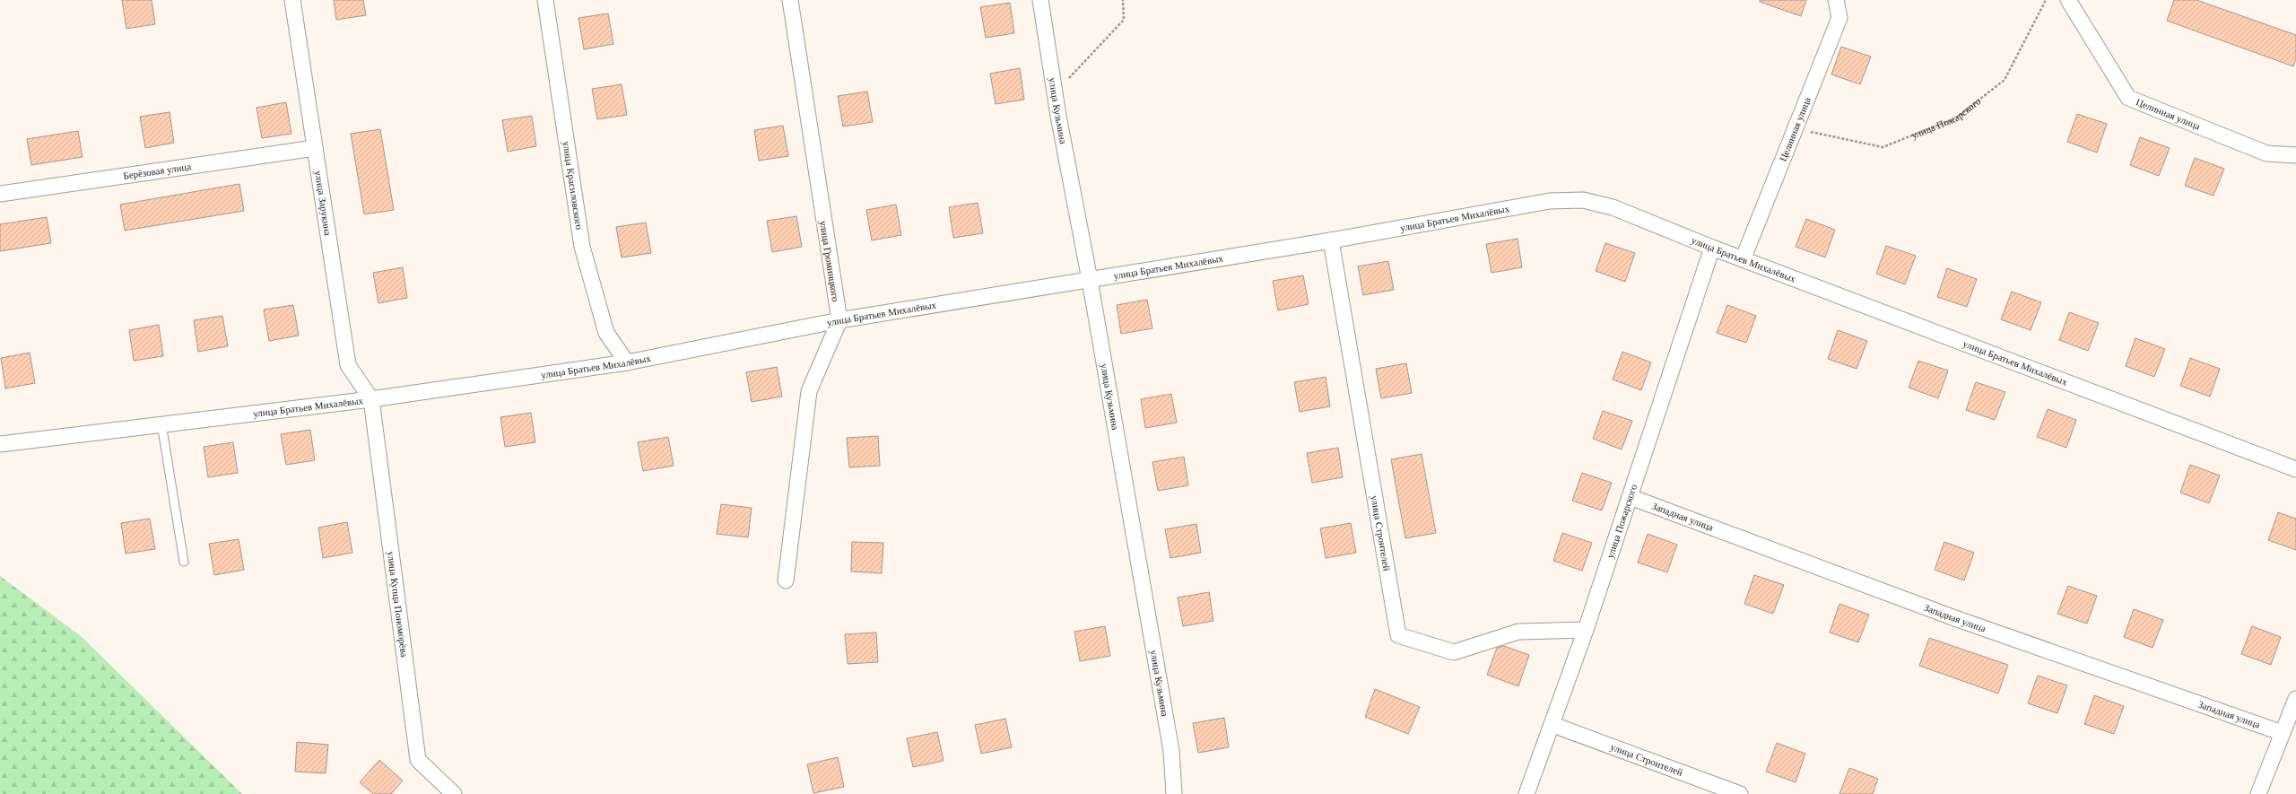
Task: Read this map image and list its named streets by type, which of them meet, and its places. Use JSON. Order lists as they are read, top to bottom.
{
  "streets": {
    "street": [
      "улица Кузьмина",
      "Целинная улица",
      "улица Пожарского",
      "Берёзовая улица",
      "улица Красиловского",
      "улица Зарукина",
      "улица Братьев Михалёвых",
      "улица Громницкого",
      "Западная улица",
      "улица Строителей",
      "улица Купца Пономорёва"
    ]
  },
  "crossings": [
    ["улица Кузьмина", "улица Братьев Михалёвых"],
    ["Целинная улица", "улица Пожарского"],
    ["Целинная улица", "улица Братьев Михалёвых"],
    ["улица Пожарского", "улица Братьев Михалёвых"],
    ["улица Пожарского", "Западная улица"],
    ["улица Пожарского", "улица Строителей"],
    ["Берёзовая улица", "улица Зарукина"],
    ["улица Красиловского", "улица Братьев Михалёвых"],
    ["улица Зарукина", "улица Братьев Михалёвых"],
    ["улица Зарукина", "улица Купца Пономорёва"],
    ["улица Братьев Михалёвых", "улица Громницкого"],
    ["улица Братьев Михалёвых", "улица Строителей"],
    ["улица Братьев Михалёвых", "улица Купца Пономорёва"]
  ]
}
